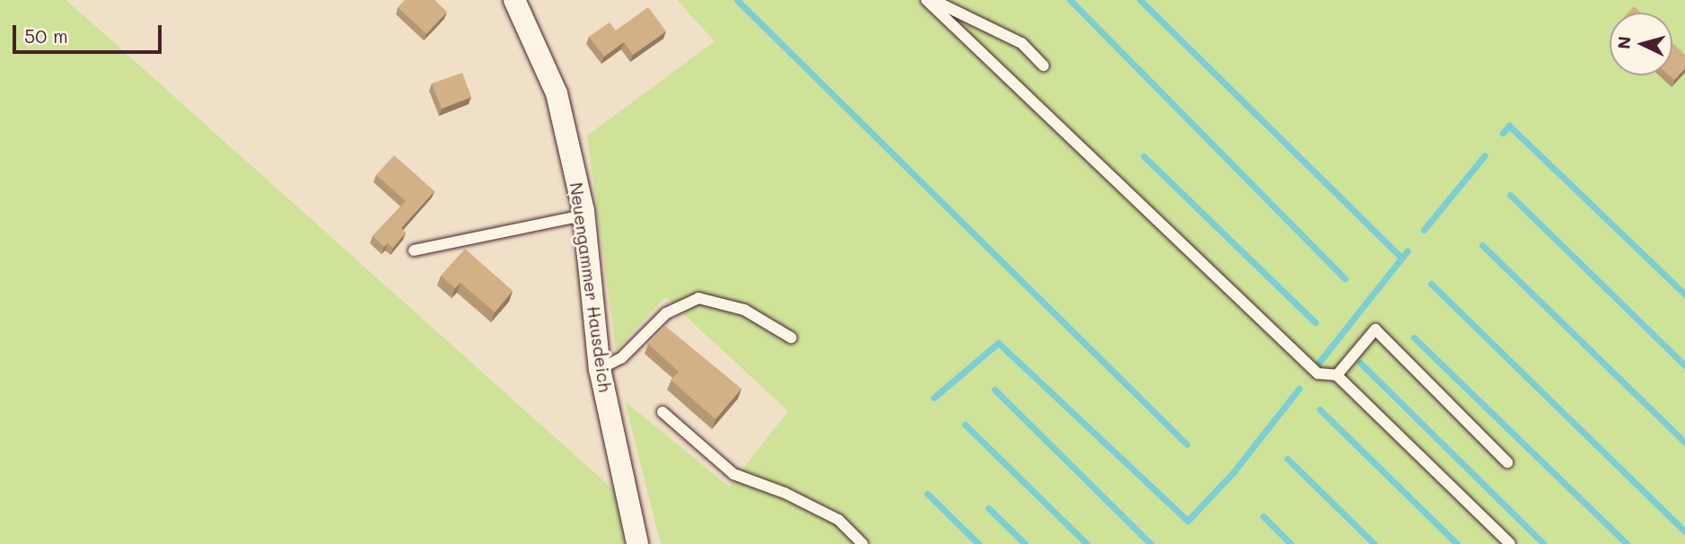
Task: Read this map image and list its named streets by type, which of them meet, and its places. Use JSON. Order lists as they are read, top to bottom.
{
  "streets": {
    "street": ["Neuengammer Hausdeich"]
  },
  "scale_bar": "50 m",
  "north": "left"
}
